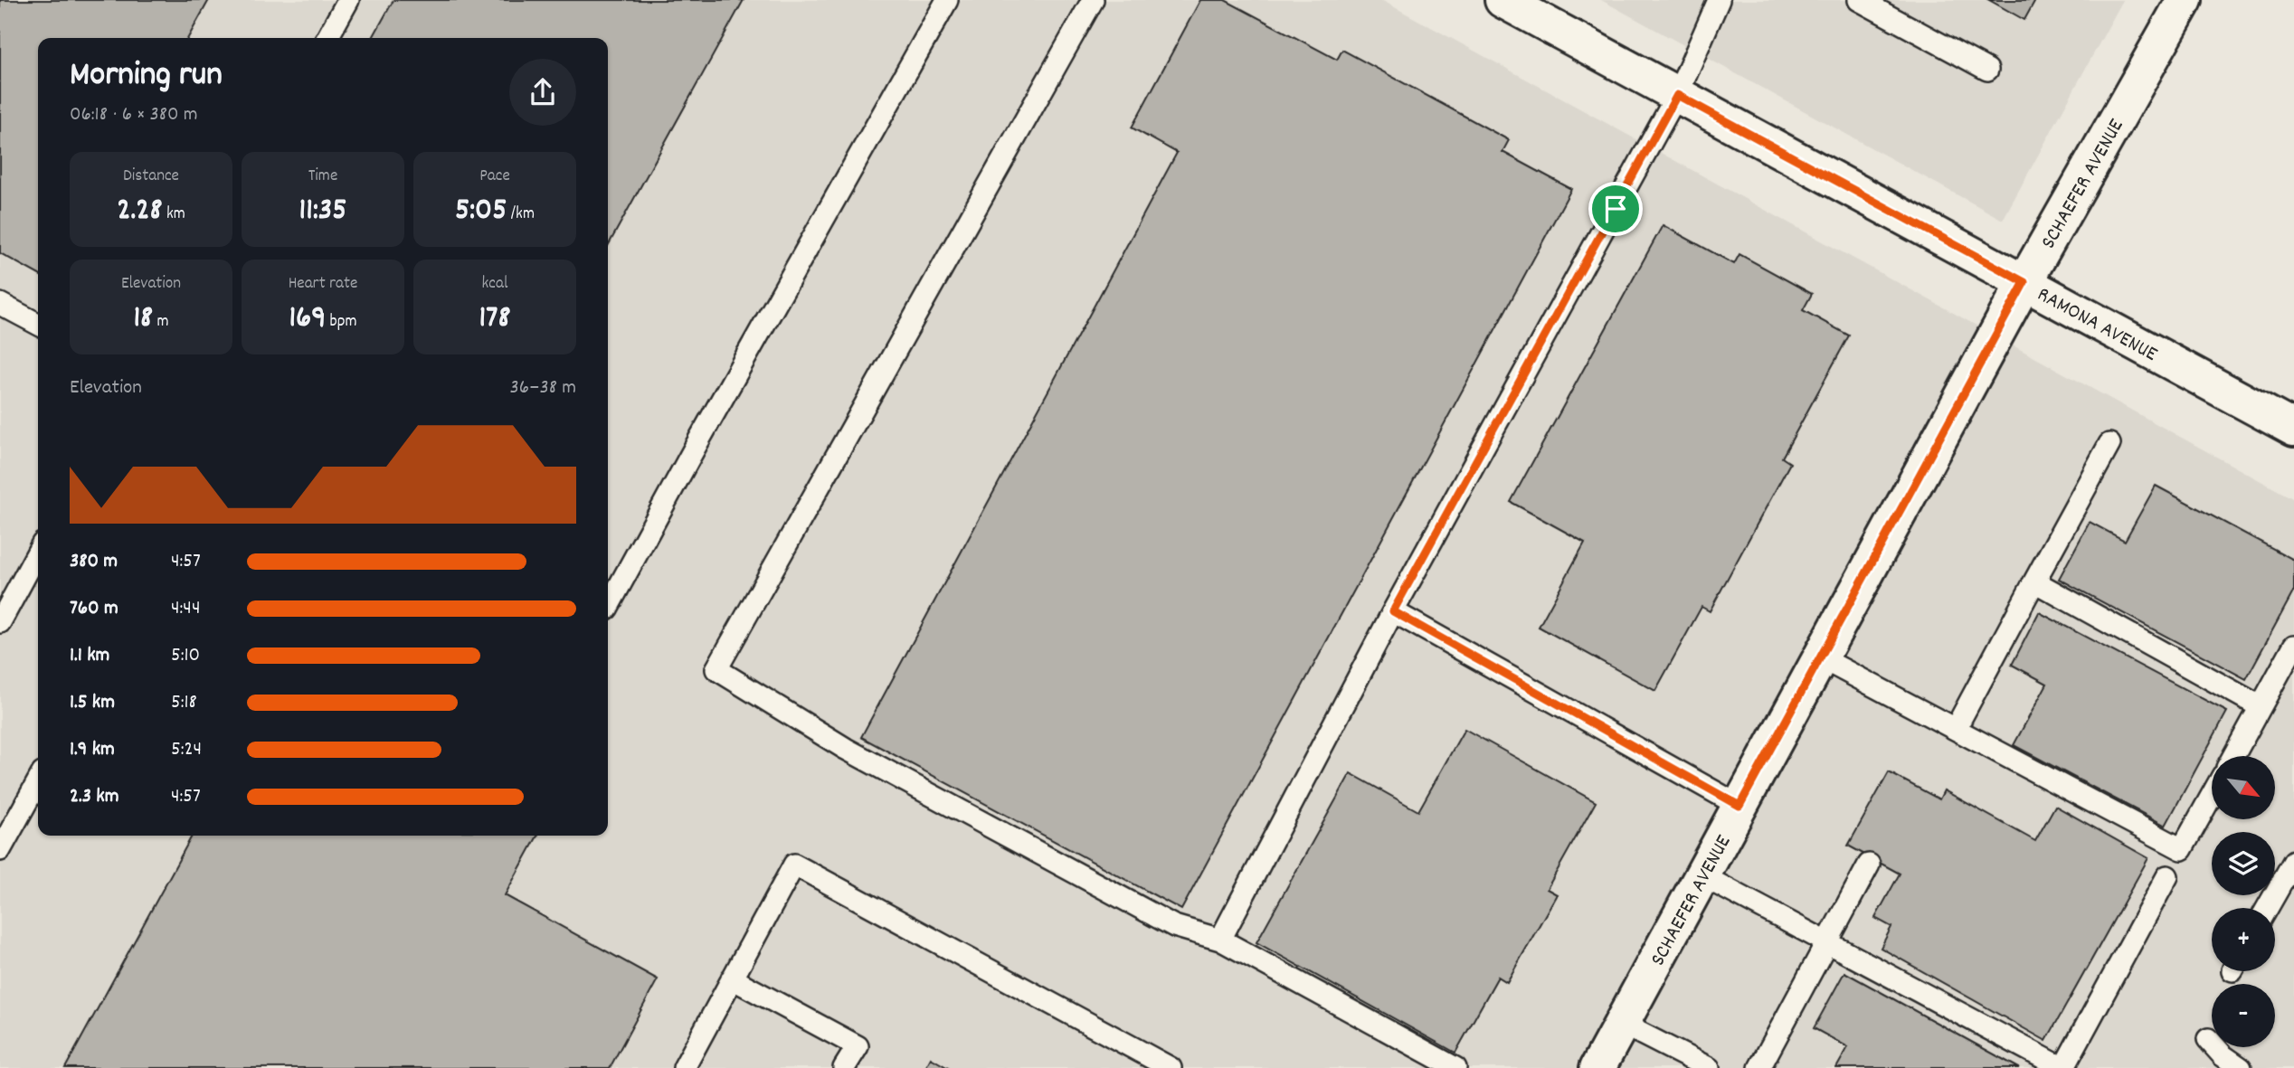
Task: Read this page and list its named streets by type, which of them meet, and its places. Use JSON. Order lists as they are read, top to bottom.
{
  "streets": {
    "street": ["SCHAEFER AVENUE", "RAMONA AVENUE"]
  },
  "crossings": [
    ["SCHAEFER AVENUE", "RAMONA AVENUE"]
  ],
  "north": "bottom right",
  "page": {
    "heading": ["Morning run", "06:18 · 6 × 380 m"],
    "stats": [
      ["Distance", "2.28 km"],
      ["Time", "11:35"],
      ["Pace", "5:05 /km"],
      ["Elevation", "18 m"],
      ["Heart rate", "169 bpm"],
      ["kcal", "178"]
    ],
    "chart": ["Elevation", "36–38 m"],
    "list": [
      {
        "name": "380 m",
        "note": "4:57"
      },
      {
        "name": "760 m",
        "note": "4:44"
      },
      {
        "name": "1.1 km",
        "note": "5:10"
      },
      {
        "name": "1.5 km",
        "note": "5:18"
      },
      {
        "name": "1.9 km",
        "note": "5:24"
      },
      {
        "name": "2.3 km",
        "note": "4:57"
      }
    ],
    "map_buttons": ["+", "−"]
  }
}
